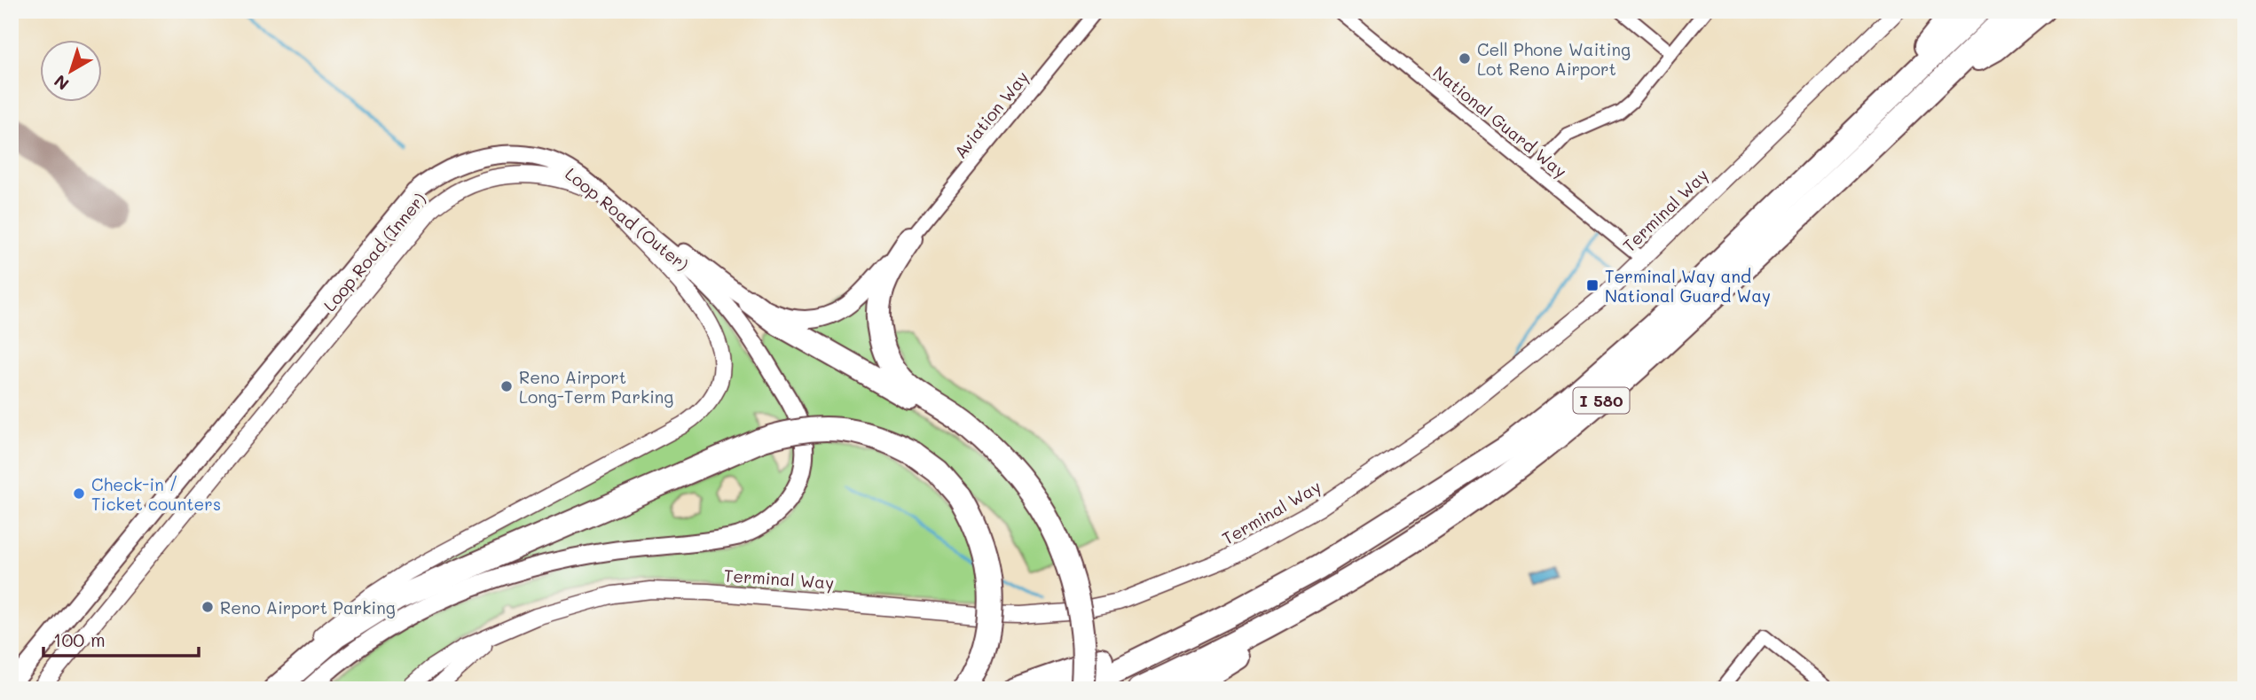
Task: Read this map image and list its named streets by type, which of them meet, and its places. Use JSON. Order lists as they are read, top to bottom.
{
  "streets": {
    "highway": ["I 580"],
    "main road": ["Loop Road (Outer)"],
    "street": [
      "Aviation Way",
      "National Guard Way",
      "Terminal Way",
      "Loop Road (Inner)"
    ]
  },
  "crossings": [
    ["National Guard Way", "Terminal Way"],
    ["Loop Road (Outer)", "Loop Road (Inner)"]
  ],
  "places": {
    "other": [
      "Cell Phone Waiting Lot Reno Airport",
      "Reno Airport Long-Term Parking",
      "Check-in / Ticket counters",
      "Reno Airport Parking"
    ],
    "transit": ["Terminal Way and National Guard Way"]
  },
  "scale_bar": "100 m",
  "north": "bottom left"
}
